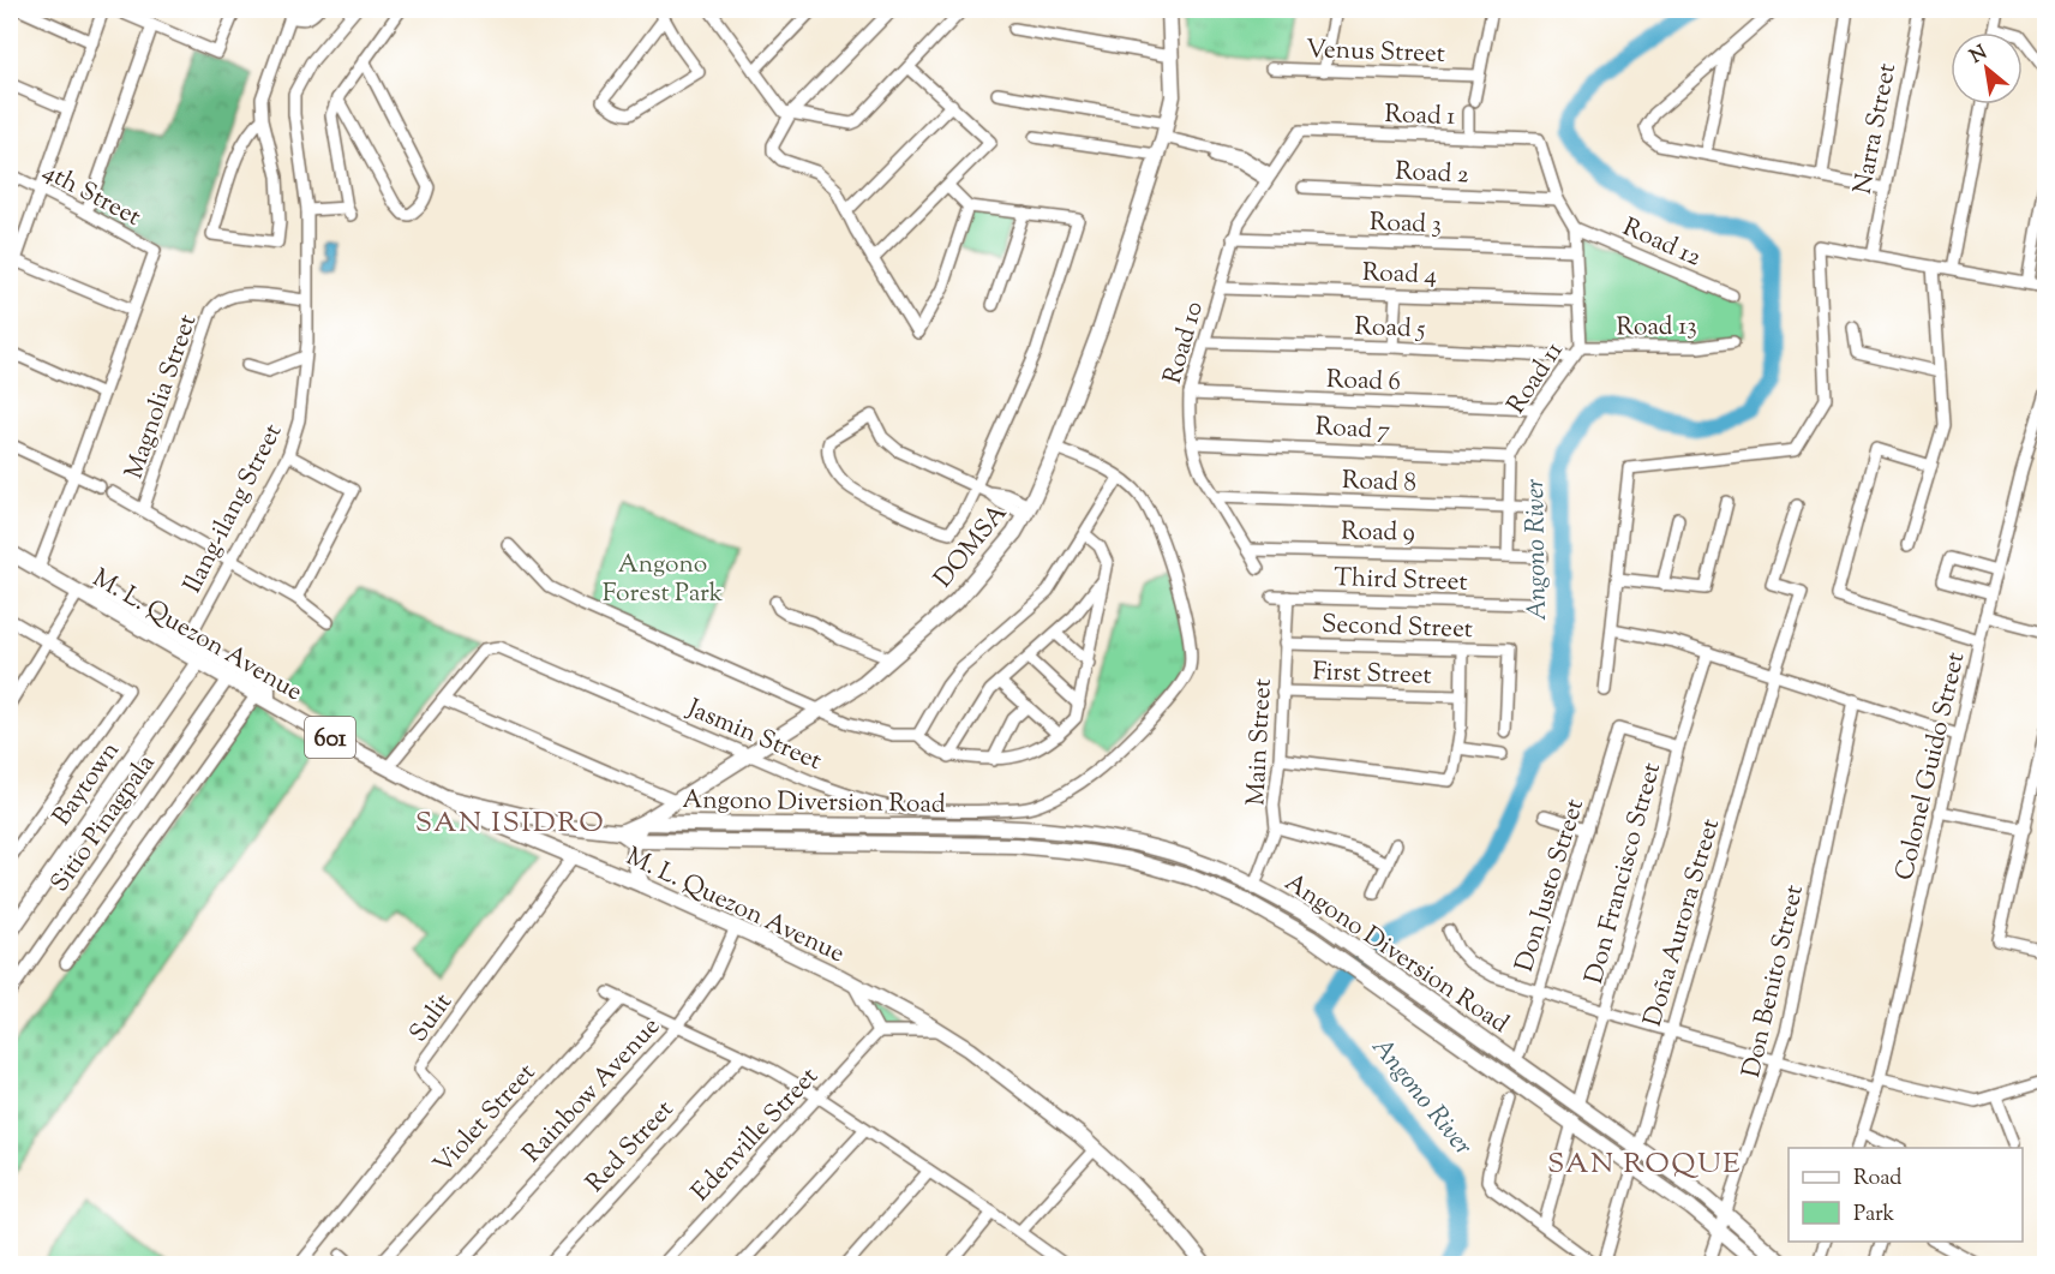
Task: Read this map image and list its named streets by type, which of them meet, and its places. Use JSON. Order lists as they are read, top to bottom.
{
  "streets": {
    "main road": [
      "DOMSA",
      "M. L. Quezon Avenue",
      "601",
      "Baytown",
      "Angono Diversion Road"
    ],
    "street": [
      "Venus Street",
      "Road 1",
      "Narra Street",
      "Road 2",
      "4th Street",
      "Road 3",
      "Road 12",
      "Road 4",
      "Road 13",
      "Road 5",
      "Road 10",
      "Road 11",
      "Road 6",
      "Magnolia Street",
      "Road 7",
      "Road 8",
      "Ilang-ilang Street",
      "Road 9",
      "Third Street",
      "Second Street",
      "First Street",
      "Jasmin Street",
      "Main Street",
      "Colonel Guido Street",
      "Sitio Pinagpala",
      "Don Francisco Street",
      "Don Justo Street",
      "Doña Aurora Street",
      "Don Benito Street",
      "Sulit",
      "Rainbow Avenue",
      "Violet Street",
      "Edenville Street",
      "Red Street"
    ]
  },
  "crossings": [
    ["Road 1", "Road 10"],
    ["Road 1", "Road 11"],
    ["Road 2", "Road 11"],
    ["Road 3", "Road 10"],
    ["Road 3", "Road 11"],
    ["Road 12", "Road 11"],
    ["Road 4", "Road 10"],
    ["Road 4", "Road 11"],
    ["Road 13", "Road 5"],
    ["Road 13", "Road 11"],
    ["Road 5", "Road 10"],
    ["Road 5", "Road 11"],
    ["Road 10", "Road 6"],
    ["Road 10", "Road 7"],
    ["Road 10", "Road 8"],
    ["Road 10", "Road 9"],
    ["Road 11", "Road 6"],
    ["Road 11", "Road 7"],
    ["Road 11", "Road 8"],
    ["Road 11", "Road 9"],
    ["Magnolia Street", "Ilang-ilang Street"],
    ["DOMSA", "Jasmin Street"],
    ["DOMSA", "Angono Diversion Road"],
    ["Third Street", "Main Street"],
    ["Second Street", "Main Street"],
    ["M. L. Quezon Avenue", "Baytown"],
    ["M. L. Quezon Avenue", "Angono Diversion Road"],
    ["M. L. Quezon Avenue", "Sitio Pinagpala"],
    ["M. L. Quezon Avenue", "Sulit"],
    ["M. L. Quezon Avenue", "Rainbow Avenue"],
    ["First Street", "Main Street"],
    ["Main Street", "Angono Diversion Road"],
    ["Angono Diversion Road", "Don Francisco Street"],
    ["Angono Diversion Road", "Doña Aurora Street"],
    ["Angono Diversion Road", "Don Benito Street"],
    ["Don Francisco Street", "Don Justo Street"]
  ],
  "districts": ["SAN ISIDRO", "SAN ROQUE"],
  "water": ["Angono River"],
  "parks": ["Angono Forest Park"],
  "legend": ["Road", "Park"],
  "north": "top left"
}
